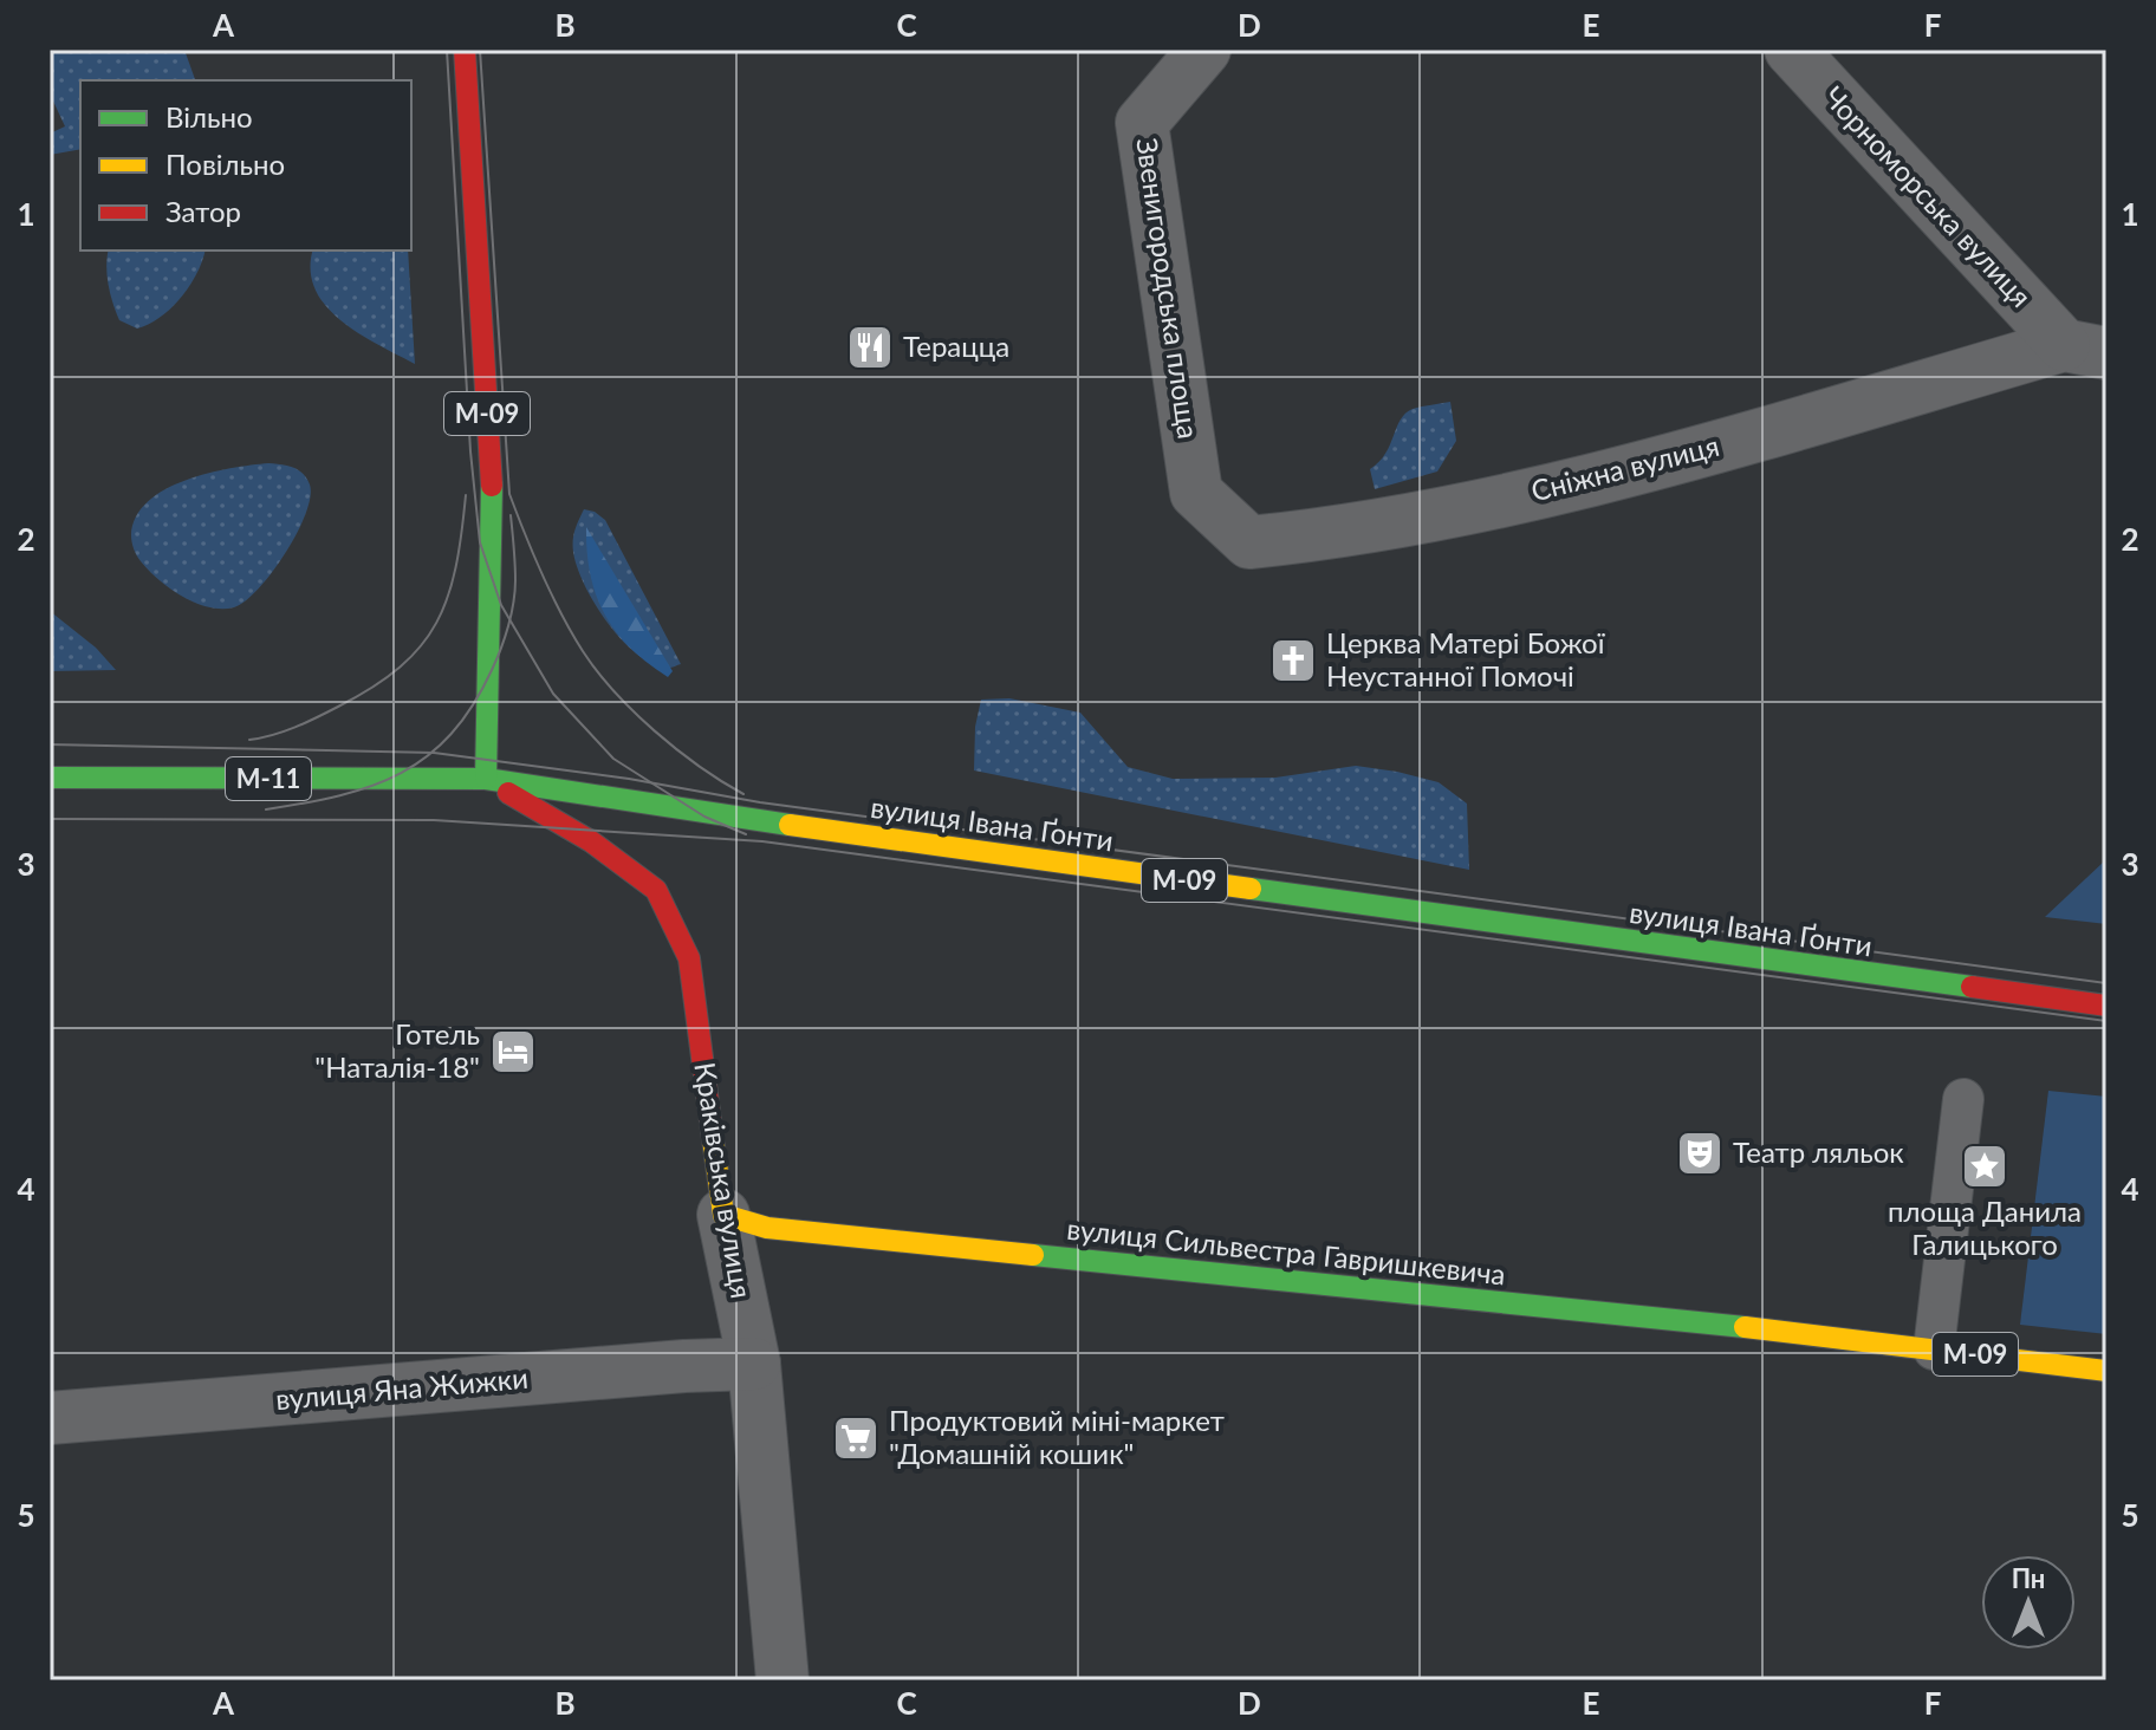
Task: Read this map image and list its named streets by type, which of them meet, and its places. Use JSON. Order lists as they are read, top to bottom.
{
  "streets": {
    "main road": [
      "М-09",
      "М-11",
      "вулиця Івана Ґонти",
      "Краківська вулиця",
      "вулиця Сильвестра Гавришкевича"
    ],
    "street": [
      "Чорноморська вулиця",
      "Звенигородська площа",
      "Сніжна вулиця",
      "вулиця Яна Жижки"
    ]
  },
  "crossings": [
    ["Чорноморська вулиця", "Сніжна вулиця"],
    ["Звенигородська площа", "Сніжна вулиця"],
    ["М-09", "М-11"],
    ["М-09", "вулиця Івана Ґонти"],
    ["М-09", "Краківська вулиця"],
    ["М-09", "вулиця Сильвестра Гавришкевича"],
    ["М-11", "вулиця Івана Ґонти"],
    ["М-11", "Краківська вулиця"],
    ["вулиця Івана Ґонти", "Краківська вулиця"],
    ["Краківська вулиця", "вулиця Сильвестра Гавришкевича"],
    ["Краківська вулиця", "вулиця Яна Жижки"]
  ],
  "places": {
    "restaurant": ["Терацца"],
    "church": ["Церква Матері Божої Неустанної Помочі"],
    "hotel": ["Готель \"Наталія-18\""],
    "theatre": ["Театр ляльок"],
    "place": ["площа Данила Галицького"],
    "supermarket": ["Продуктовий міні-маркет \"Домашній кошик\""]
  },
  "legend": ["Вільно", "Повільно", "Затор"],
  "north": "top",
  "grid": {
    "columns": [
      "A",
      "B",
      "C",
      "D",
      "E",
      "F"
    ],
    "rows": [
      "1",
      "2",
      "3",
      "4",
      "5"
    ]
  }
}
